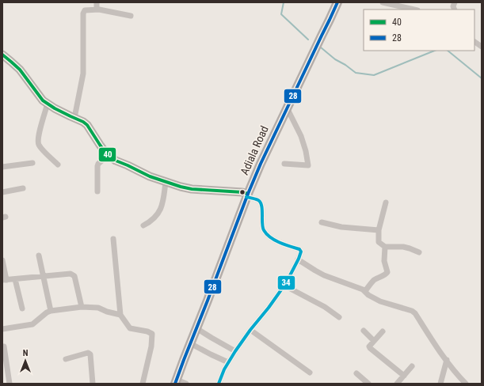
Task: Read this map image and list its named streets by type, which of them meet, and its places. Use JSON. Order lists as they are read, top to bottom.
{
  "streets": {
    "main road": ["Adiala Road"]
  },
  "lines": ["transit line 28", "transit line 40", "transit line 34"],
  "legend": ["40", "28"],
  "north": "top"
}
